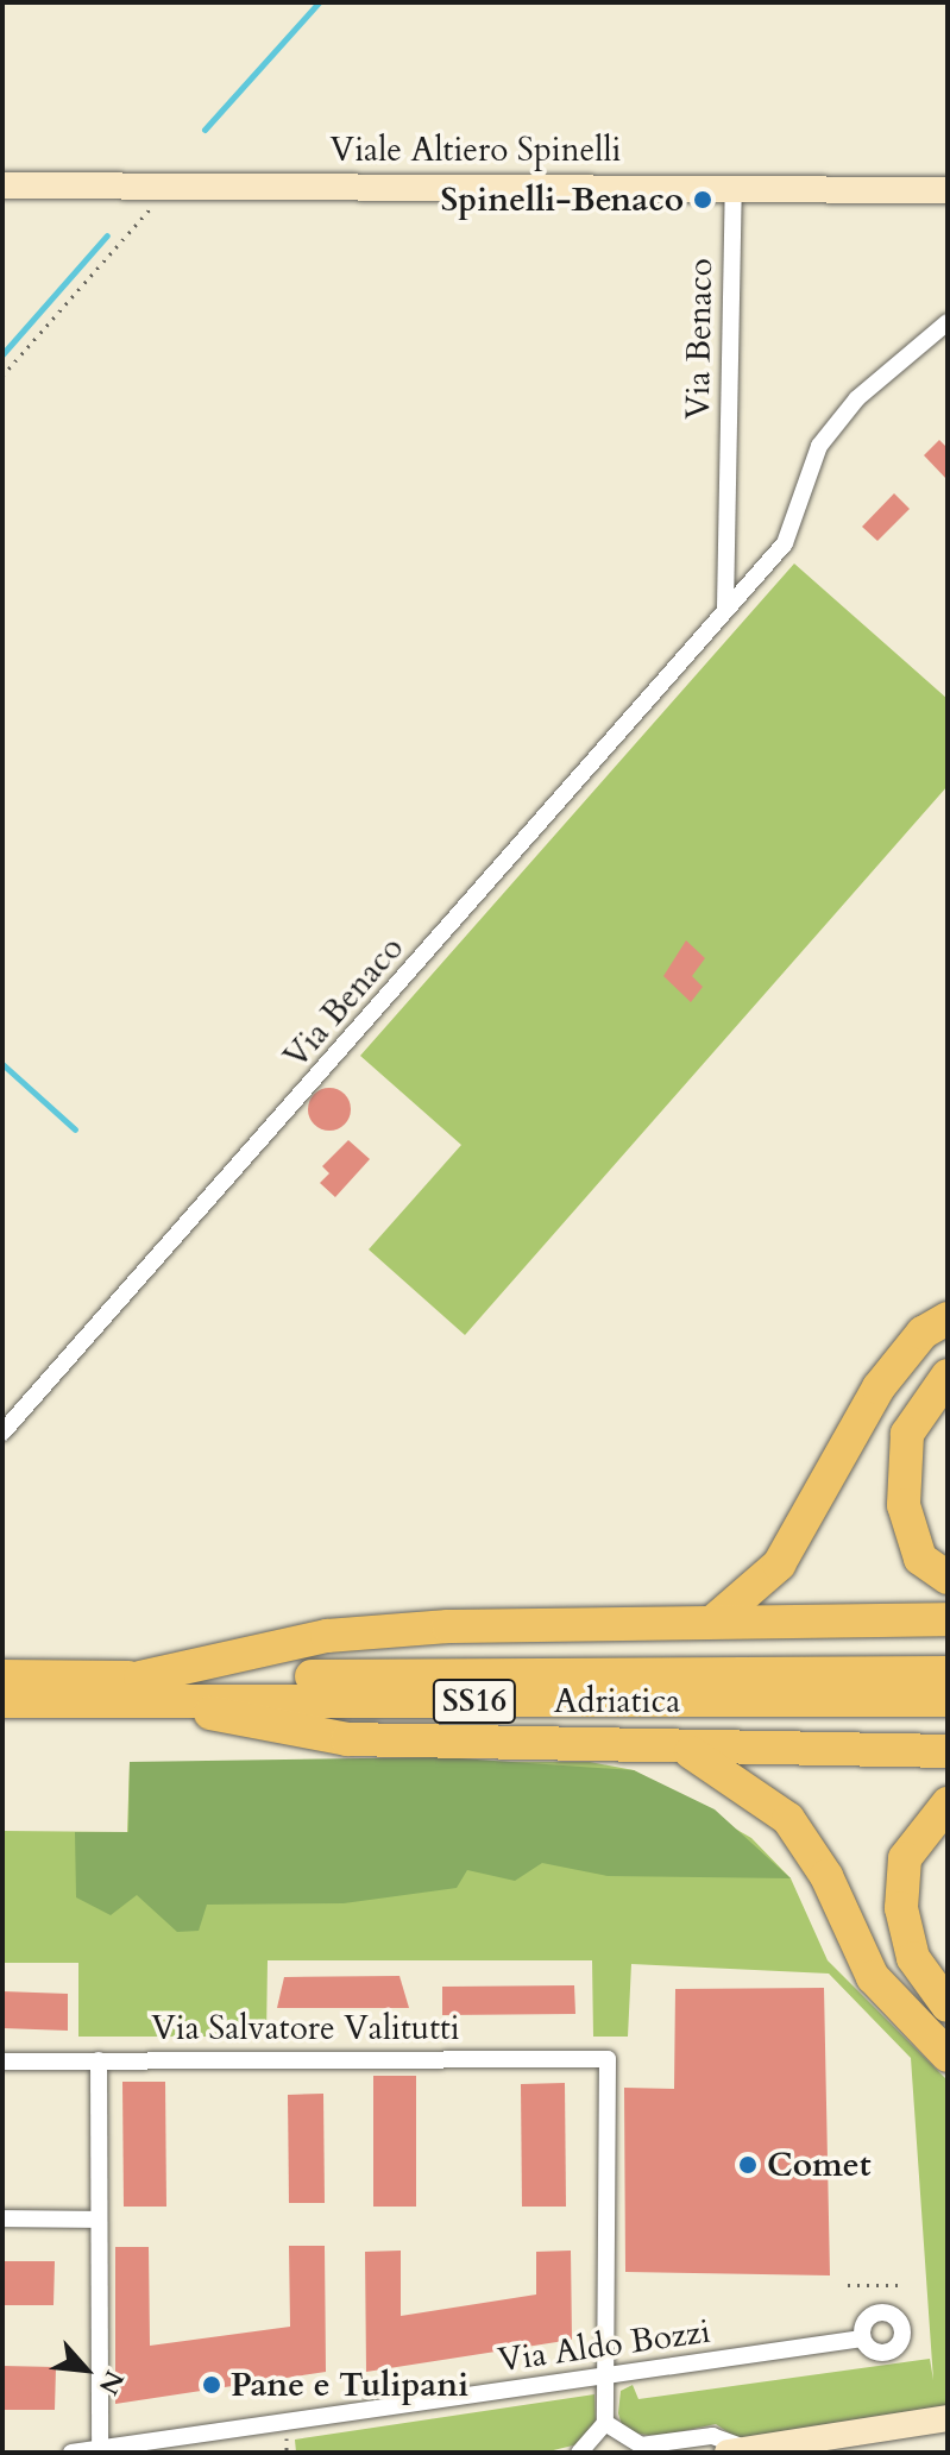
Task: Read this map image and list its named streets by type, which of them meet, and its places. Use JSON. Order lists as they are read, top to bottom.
{
  "streets": {
    "highway": ["SS16", "Adriatica"],
    "street": [
      "Viale Altiero Spinelli",
      "Via Benaco",
      "Via Salvatore Valitutti",
      "Via Aldo Bozzi"
    ]
  },
  "crossings": [
    ["Viale Altiero Spinelli", "Via Benaco"],
    ["SS16", "Adriatica"],
    ["Via Salvatore Valitutti", "Via Aldo Bozzi"]
  ],
  "places": ["Spinelli-Benaco", "Comet", "Pane e Tulipani"],
  "north": "bottom right"
}
